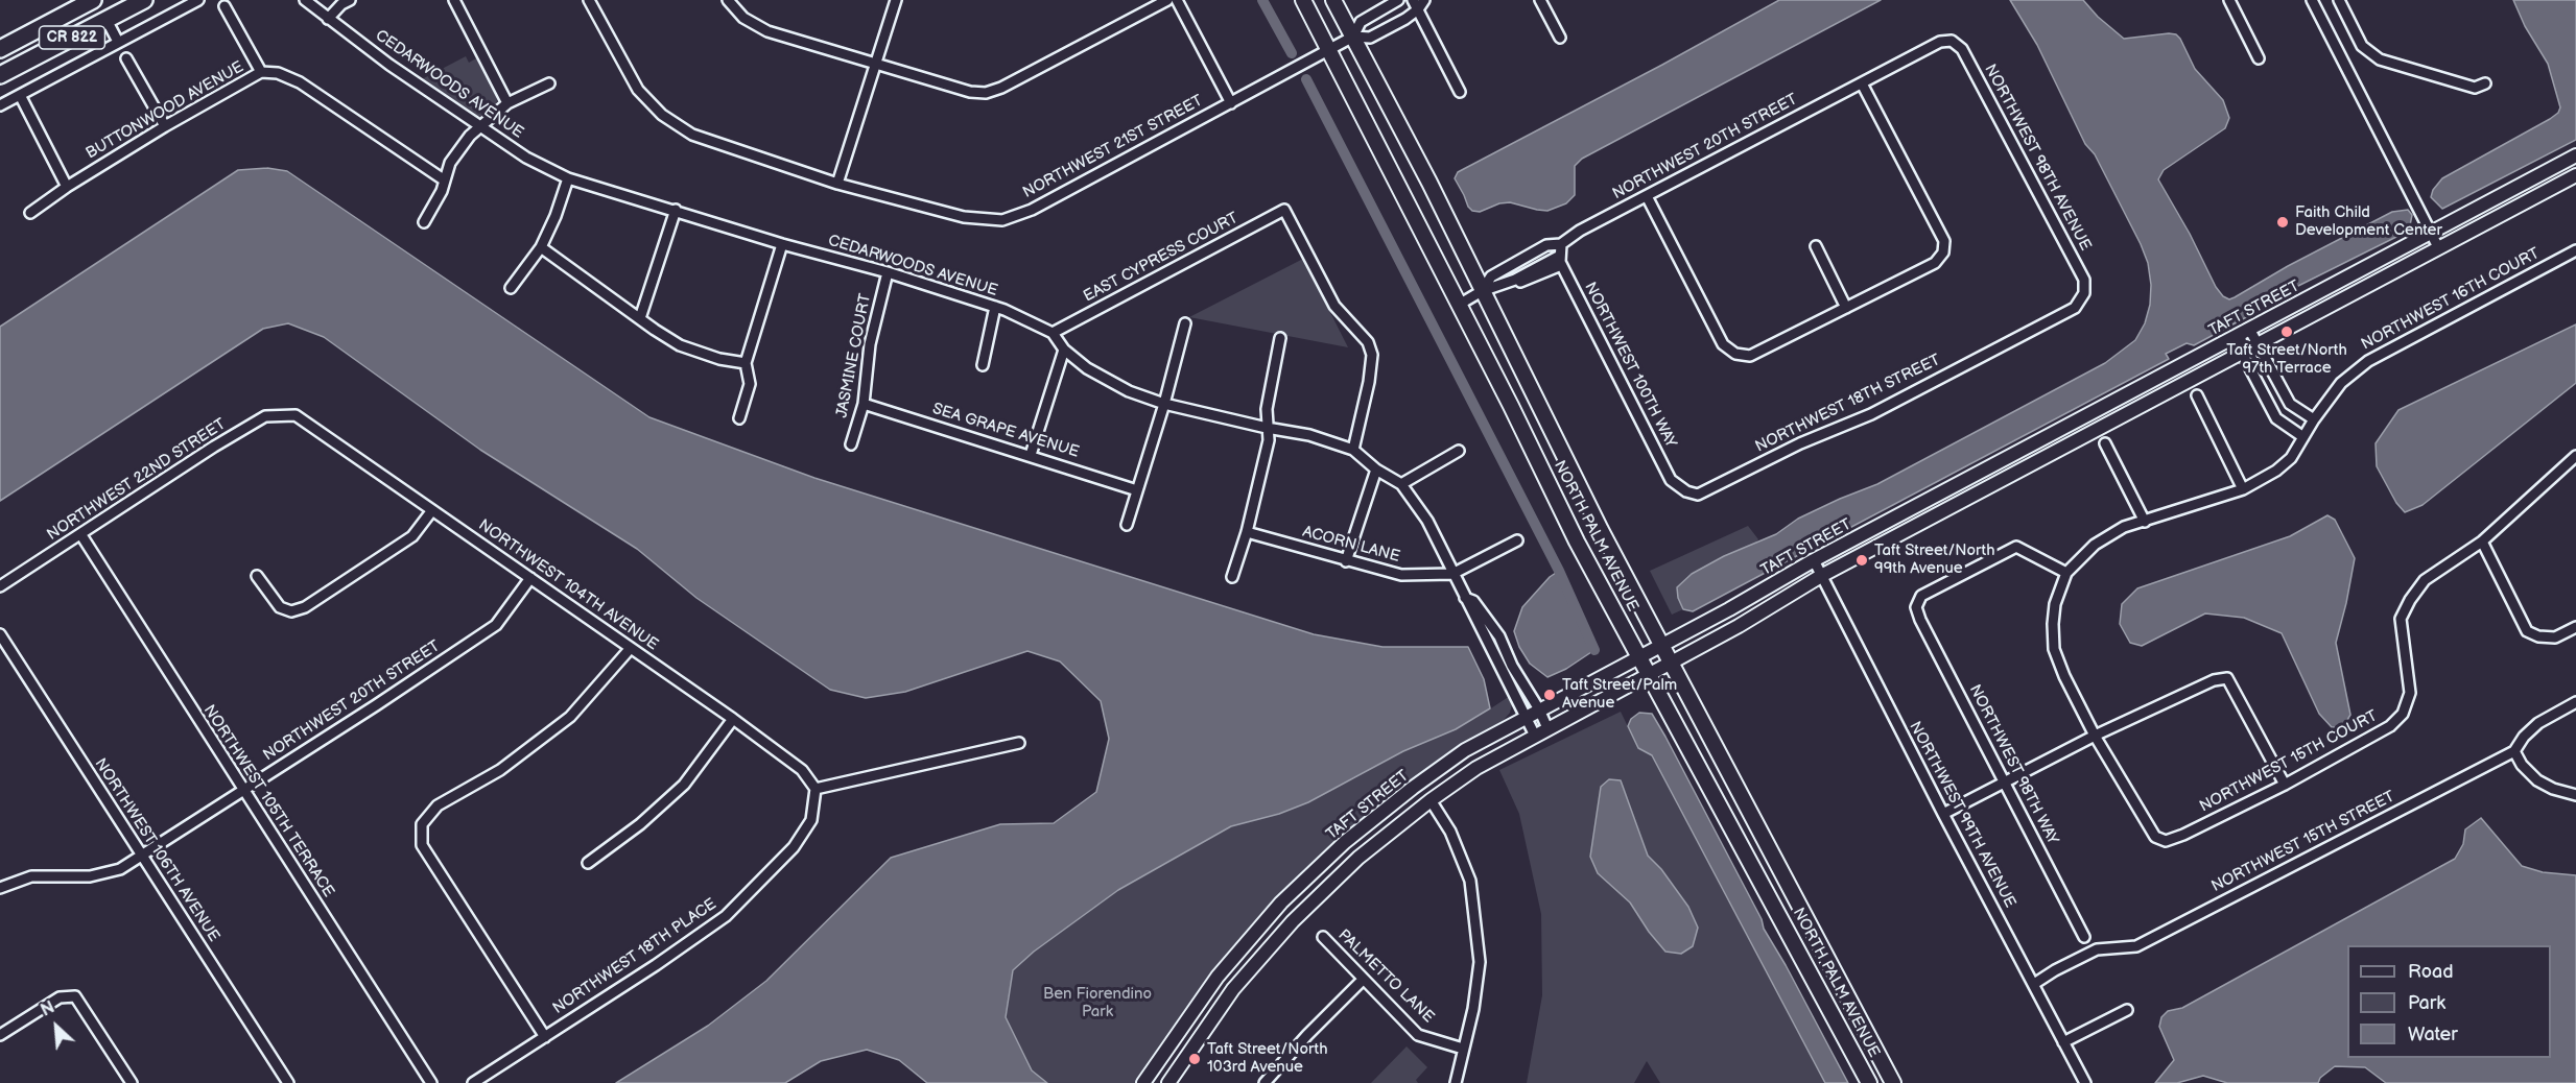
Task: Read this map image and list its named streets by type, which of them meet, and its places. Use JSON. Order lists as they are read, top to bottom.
{
  "streets": {
    "main road": ["CR 822", "NORTH PALM AVENUE"],
    "street": [
      "CEDARWOODS AVENUE",
      "BUTTONWOOD AVENUE",
      "NORTHWEST 21ST STREET",
      "NORTHWEST 20TH STREET",
      "NORTHWEST 98TH AVENUE",
      "EAST CYPRESS COURT",
      "NORTHWEST 16TH COURT",
      "TAFT STREET",
      "JASMINE COURT",
      "NORTHWEST 100TH WAY",
      "NORTHWEST 18TH STREET",
      "SEA GRAPE AVENUE",
      "NORTHWEST 22ND STREET",
      "ACORN LANE",
      "NORTHWEST 104TH AVENUE",
      "NORTHWEST 15TH COURT",
      "NORTHWEST 98TH WAY",
      "NORTHWEST 105TH TERRACE",
      "NORTHWEST 99TH AVENUE",
      "NORTHWEST 15TH STREET",
      "NORTHWEST 106TH AVENUE",
      "NORTHWEST 18TH PLACE",
      "PALMETTO LANE"
    ]
  },
  "crossings": [
    ["CEDARWOODS AVENUE", "EAST CYPRESS COURT"],
    ["CEDARWOODS AVENUE", "JASMINE COURT"],
    ["NORTHWEST 21ST STREET", "NORTH PALM AVENUE"],
    ["NORTHWEST 20TH STREET", "NORTHWEST 98TH AVENUE"],
    ["NORTHWEST 20TH STREET", "NORTHWEST 100TH WAY"],
    ["NORTHWEST 20TH STREET", "NORTH PALM AVENUE"],
    ["NORTHWEST 20TH STREET", "NORTHWEST 104TH AVENUE"],
    ["NORTHWEST 20TH STREET", "NORTHWEST 105TH TERRACE"],
    ["NORTHWEST 20TH STREET", "NORTHWEST 106TH AVENUE"],
    ["NORTHWEST 98TH AVENUE", "NORTHWEST 18TH STREET"],
    ["NORTHWEST 16TH COURT", "NORTHWEST 98TH WAY"],
    ["TAFT STREET", "NORTH PALM AVENUE"],
    ["TAFT STREET", "NORTHWEST 99TH AVENUE"],
    ["JASMINE COURT", "SEA GRAPE AVENUE"],
    ["NORTHWEST 100TH WAY", "NORTHWEST 18TH STREET"],
    ["NORTHWEST 22ND STREET", "NORTHWEST 104TH AVENUE"],
    ["NORTHWEST 22ND STREET", "NORTHWEST 105TH TERRACE"],
    ["NORTHWEST 104TH AVENUE", "NORTHWEST 18TH PLACE"],
    ["NORTHWEST 99TH AVENUE", "NORTHWEST 15TH STREET"]
  ],
  "parks": ["Ben Fiorendino Park"],
  "places": [
    "Faith Child Development Center",
    "Taft Street/North 97th Terrace",
    "Taft Street/North 99th Avenue",
    "Taft Street/Palm Avenue",
    "Taft Street/North 103rd Avenue"
  ],
  "legend": ["Road", "Park", "Water"],
  "north": "top left"
}
